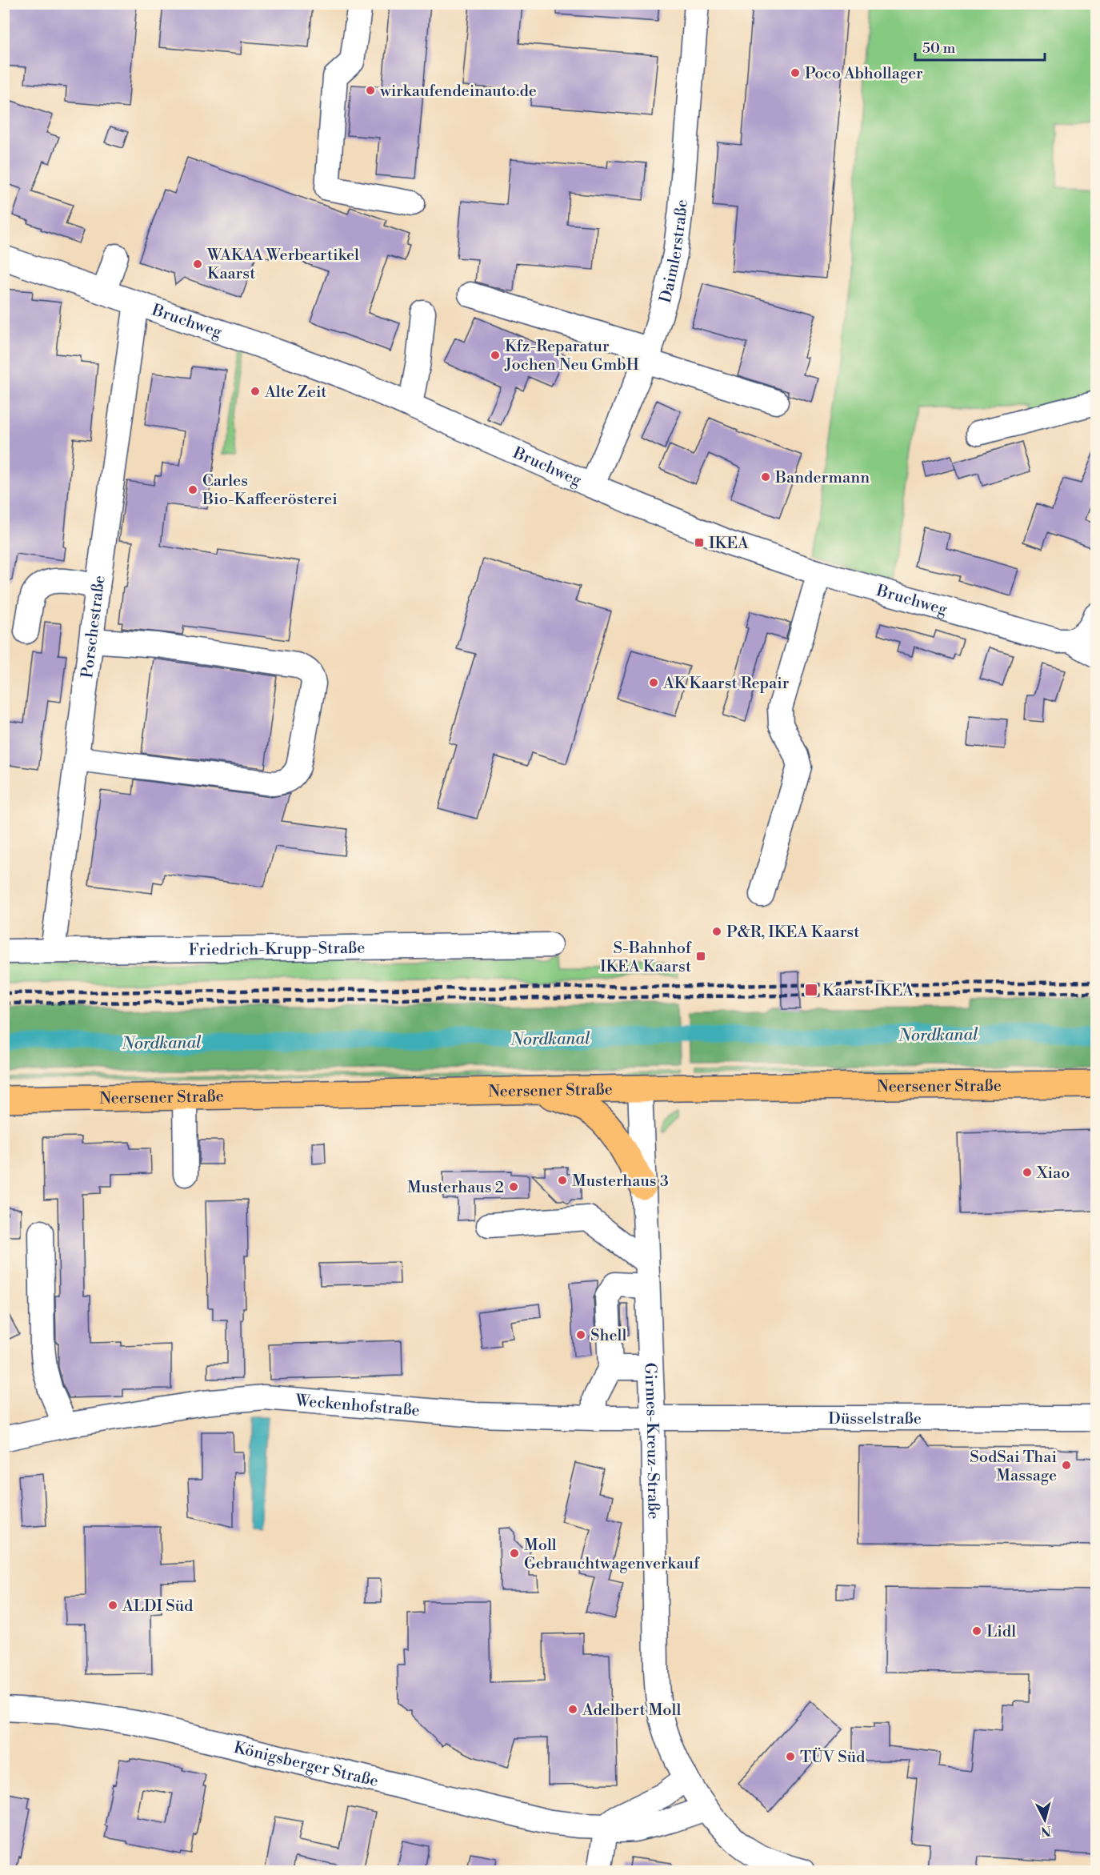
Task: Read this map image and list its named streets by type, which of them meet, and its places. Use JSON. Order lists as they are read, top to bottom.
{
  "streets": {
    "main road": ["Neersener Straße"],
    "street": [
      "Daimlerstraße",
      "Bruchweg",
      "Porschestraße",
      "Friedrich-Krupp-Straße",
      "Weckenhofstraße",
      "Düsselstraße",
      "Girmes-Kreuz-Straße",
      "Königsberger Straße"
    ]
  },
  "crossings": [
    ["Daimlerstraße", "Bruchweg"],
    ["Bruchweg", "Porschestraße"],
    ["Porschestraße", "Friedrich-Krupp-Straße"],
    ["Neersener Straße", "Girmes-Kreuz-Straße"],
    ["Weckenhofstraße", "Düsselstraße"],
    ["Weckenhofstraße", "Girmes-Kreuz-Straße"],
    ["Düsselstraße", "Girmes-Kreuz-Straße"],
    ["Girmes-Kreuz-Straße", "Königsberger Straße"]
  ],
  "water": ["Nordkanal"],
  "places": {
    "other": [
      "Poco Abhollager",
      "wirkaufendeinauto.de",
      "WAKAA Werbeartikel Kaarst",
      "Kfz-Reparatur Jochen Neu GmbH",
      "Alte Zeit",
      "Bandermann",
      "Carles Bio-Kaffeerösterei",
      "AK Kaarst Repair",
      "P&R, IKEA Kaarst",
      "Xiao",
      "Musterhaus 3",
      "Musterhaus 2",
      "Shell",
      "SodSai Thai Massage",
      "Moll Gebrauchtwagenverkauf",
      "ALDI Süd",
      "Lidl",
      "Adelbert Moll",
      "TÜV Süd"
    ],
    "transit": ["IKEA", "S-Bahnhof IKEA Kaarst", "Kaarst IKEA"]
  },
  "scale_bar": "50 m",
  "north": "bottom"
}
